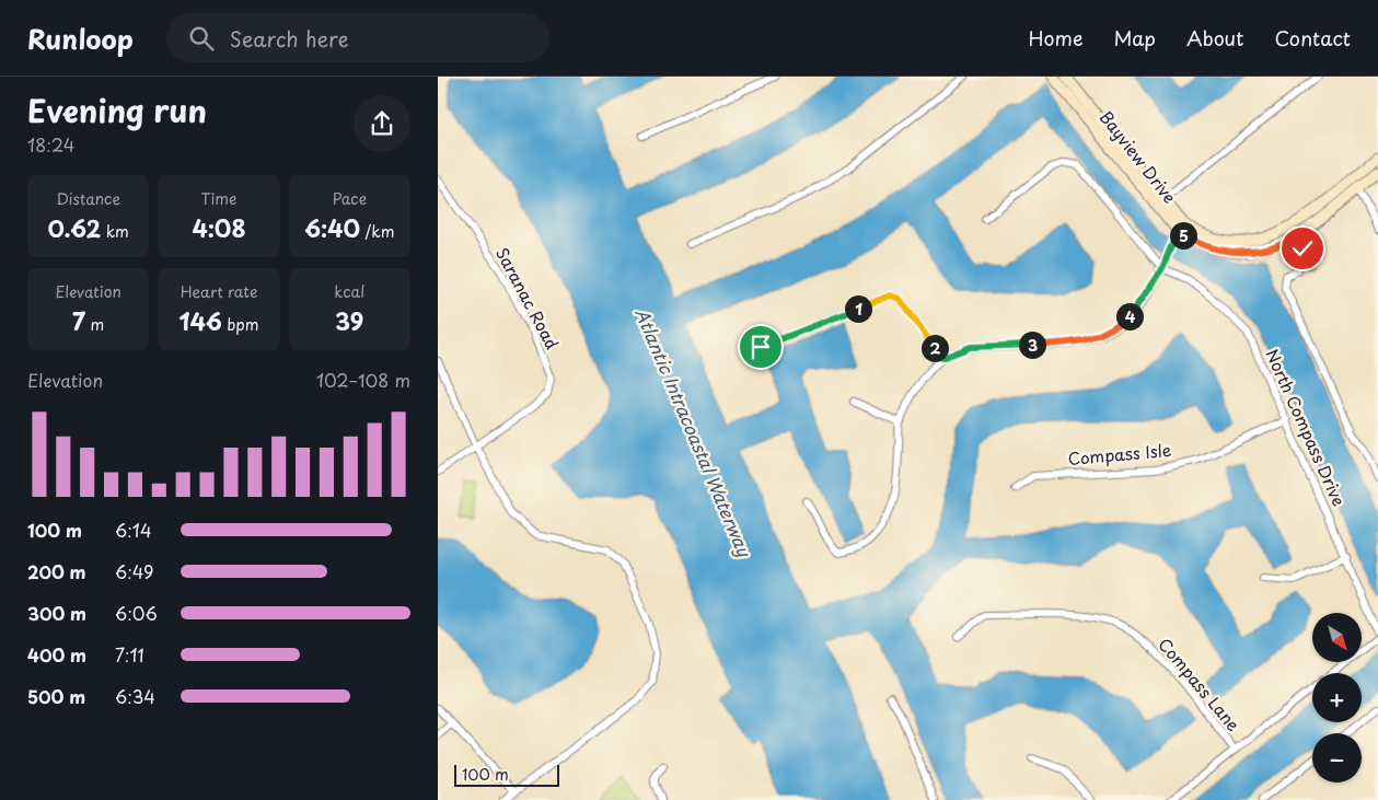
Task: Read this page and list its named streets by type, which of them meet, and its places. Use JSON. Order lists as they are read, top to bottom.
{
  "streets": {
    "street": [
      "Bayview Drive",
      "Saranac Road",
      "North Compass Drive",
      "Compass Isle",
      "Compass Lane"
    ]
  },
  "crossings": [
    ["North Compass Drive", "Compass Isle"],
    ["North Compass Drive", "Compass Lane"]
  ],
  "water": ["Atlantic Intracoastal Waterway"],
  "scale_bar": "100 m",
  "north": "bottom right",
  "page": {
    "header": "Runloop",
    "search": "Search here",
    "nav": [
      "Home",
      "Map",
      "About",
      "Contact"
    ],
    "heading": ["Evening run", "18:24"],
    "stats": [
      ["Distance", "0.62 km"],
      ["Time", "4:08"],
      ["Pace", "6:40 /km"],
      ["Elevation", "7 m"],
      ["Heart rate", "146 bpm"],
      ["kcal", "39"]
    ],
    "pins": [
      "5",
      "1",
      "4",
      "3",
      "2"
    ],
    "chart": ["Elevation", "102–108 m"],
    "list": [
      {
        "name": "100 m",
        "note": "6:14"
      },
      {
        "name": "200 m",
        "note": "6:49"
      },
      {
        "name": "300 m",
        "note": "6:06"
      },
      {
        "name": "400 m",
        "note": "7:11"
      },
      {
        "name": "500 m",
        "note": "6:34"
      }
    ],
    "map_buttons": ["+", "−"],
    "scale": "100 m"
  }
}
